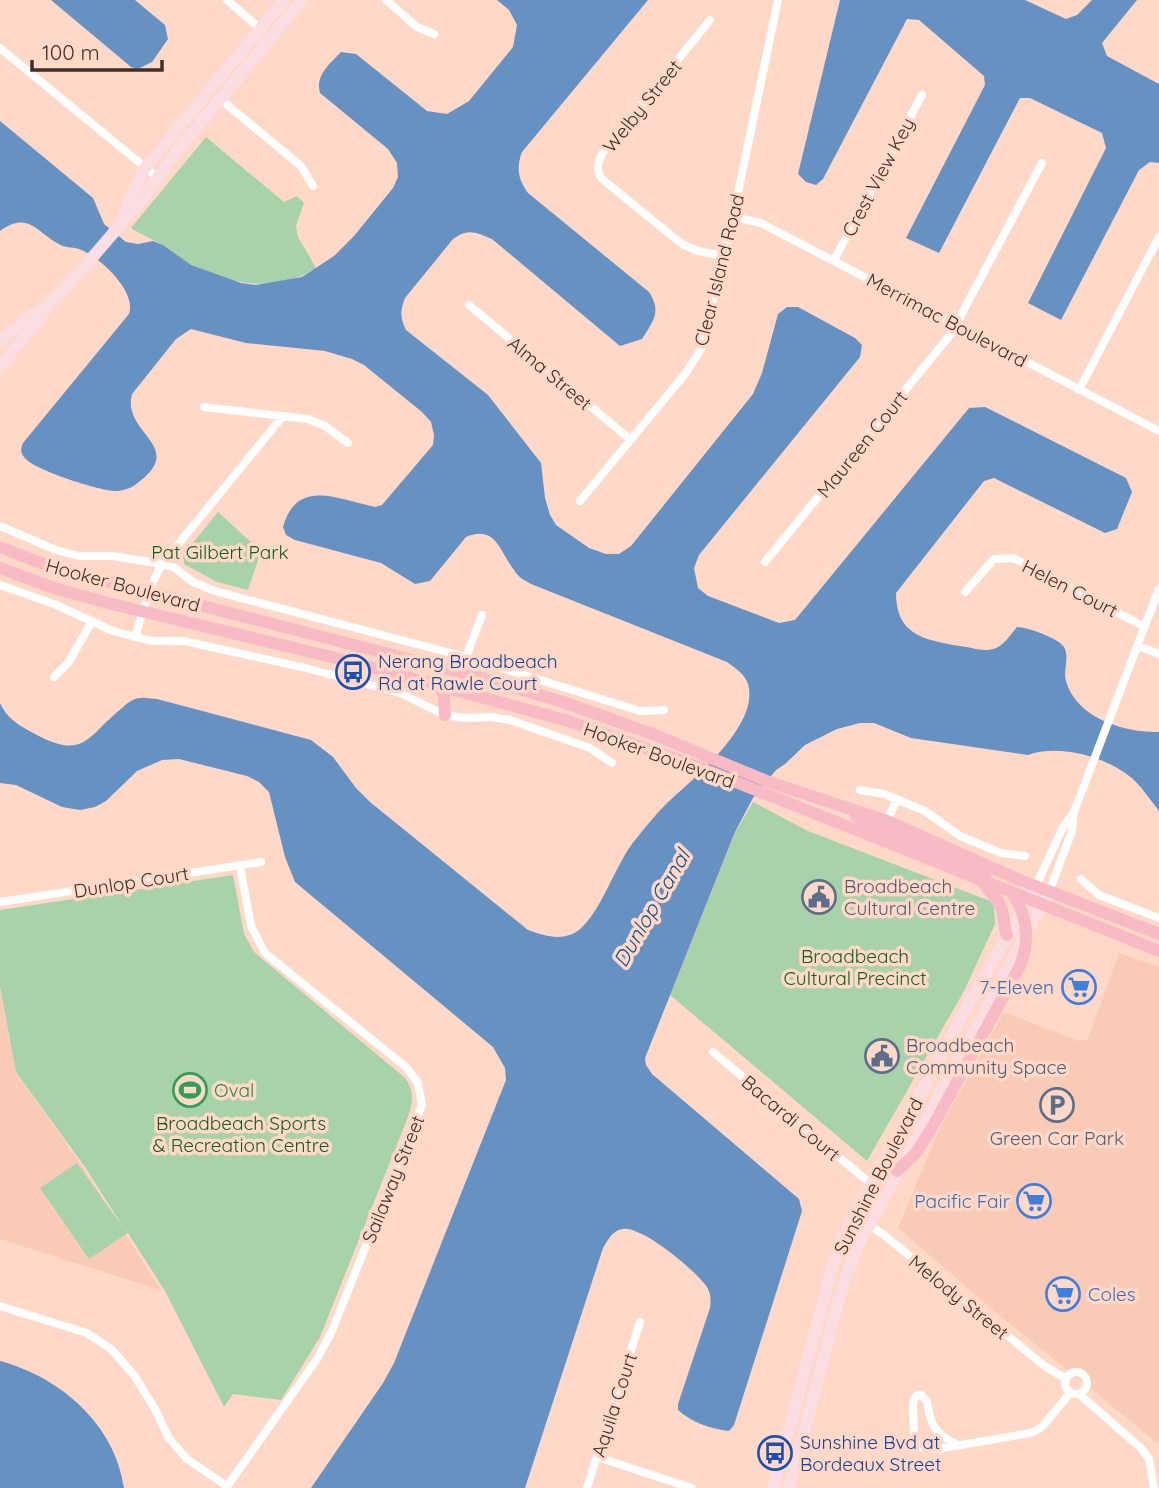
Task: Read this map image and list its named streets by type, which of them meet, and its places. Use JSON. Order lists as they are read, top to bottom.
{
  "streets": {
    "main road": ["Hooker Boulevard", "Sunshine Boulevard"],
    "street": [
      "Welby Street",
      "Crest View Key",
      "Clear Island Road",
      "Merrimac Boulevard",
      "Alma Street",
      "Maureen Court",
      "Helen Court",
      "Dunlop Court",
      "Bacardi Court",
      "Sailaway Street",
      "Melody Street",
      "Aquila Court"
    ]
  },
  "crossings": [
    ["Welby Street", "Clear Island Road"],
    ["Crest View Key", "Merrimac Boulevard"],
    ["Clear Island Road", "Merrimac Boulevard"],
    ["Clear Island Road", "Alma Street"],
    ["Merrimac Boulevard", "Maureen Court"],
    ["Hooker Boulevard", "Sunshine Boulevard"],
    ["Helen Court", "Sunshine Boulevard"],
    ["Dunlop Court", "Sailaway Street"],
    ["Bacardi Court", "Sunshine Boulevard"],
    ["Sunshine Boulevard", "Melody Street"]
  ],
  "water": ["Dunlop Canal"],
  "parks": ["Pat Gilbert Park", "Broadbeach Cultural Precinct", "Broadbeach Sports & Recreation Centre"],
  "places": {
    "bus stop": ["Nerang Broadbeach Rd at Rawle Court", "Sunshine Bvd at Bordeaux Street"],
    "public building": ["Broadbeach Cultural Centre", "Broadbeach Community Space"],
    "supermarket": ["7-Eleven", "Pacific Fair", "Coles"],
    "sports": ["Oval"],
    "parking": ["Green Car Park"]
  },
  "scale_bar": "100 m"
}
